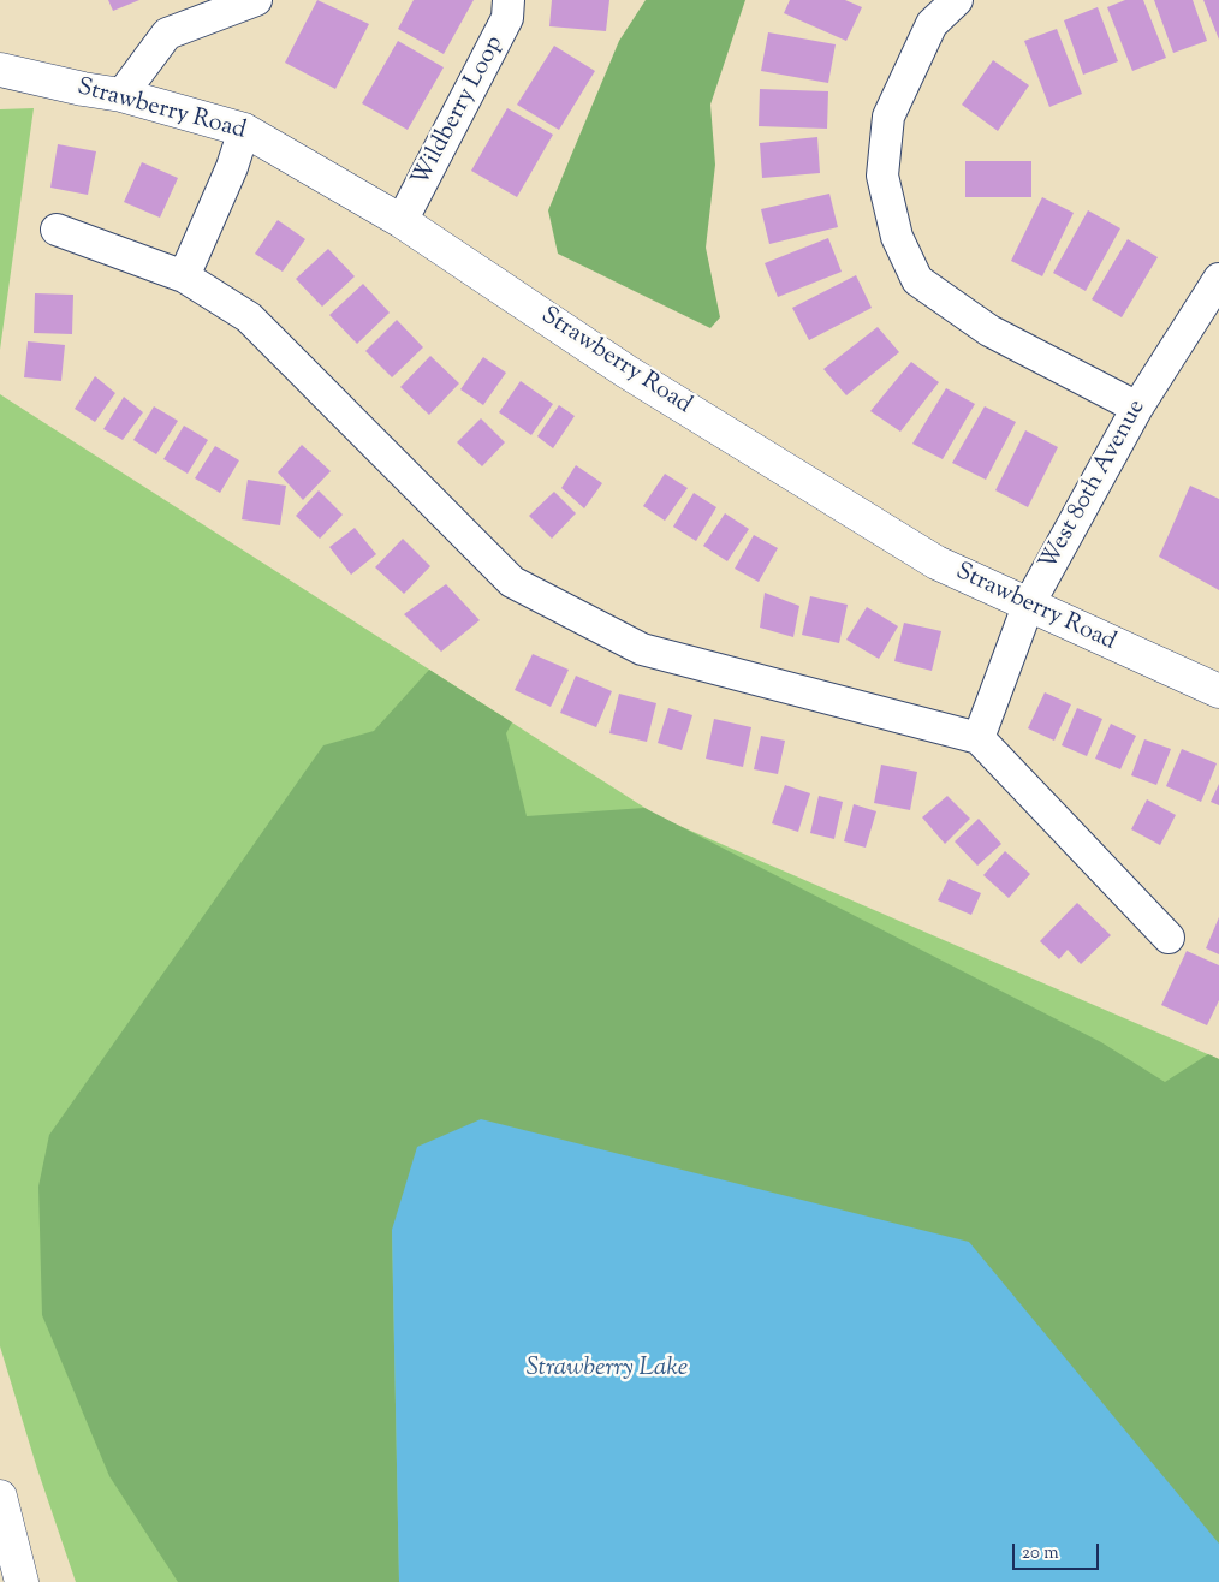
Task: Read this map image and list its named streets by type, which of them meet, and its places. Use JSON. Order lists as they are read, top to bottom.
{
  "streets": {
    "main road": ["Strawberry Road"],
    "street": ["Wildberry Loop", "West 80th Avenue"]
  },
  "crossings": [
    ["Strawberry Road", "Wildberry Loop"],
    ["Strawberry Road", "West 80th Avenue"]
  ],
  "water": ["Strawberry Lake"],
  "scale_bar": "20 m"
}
